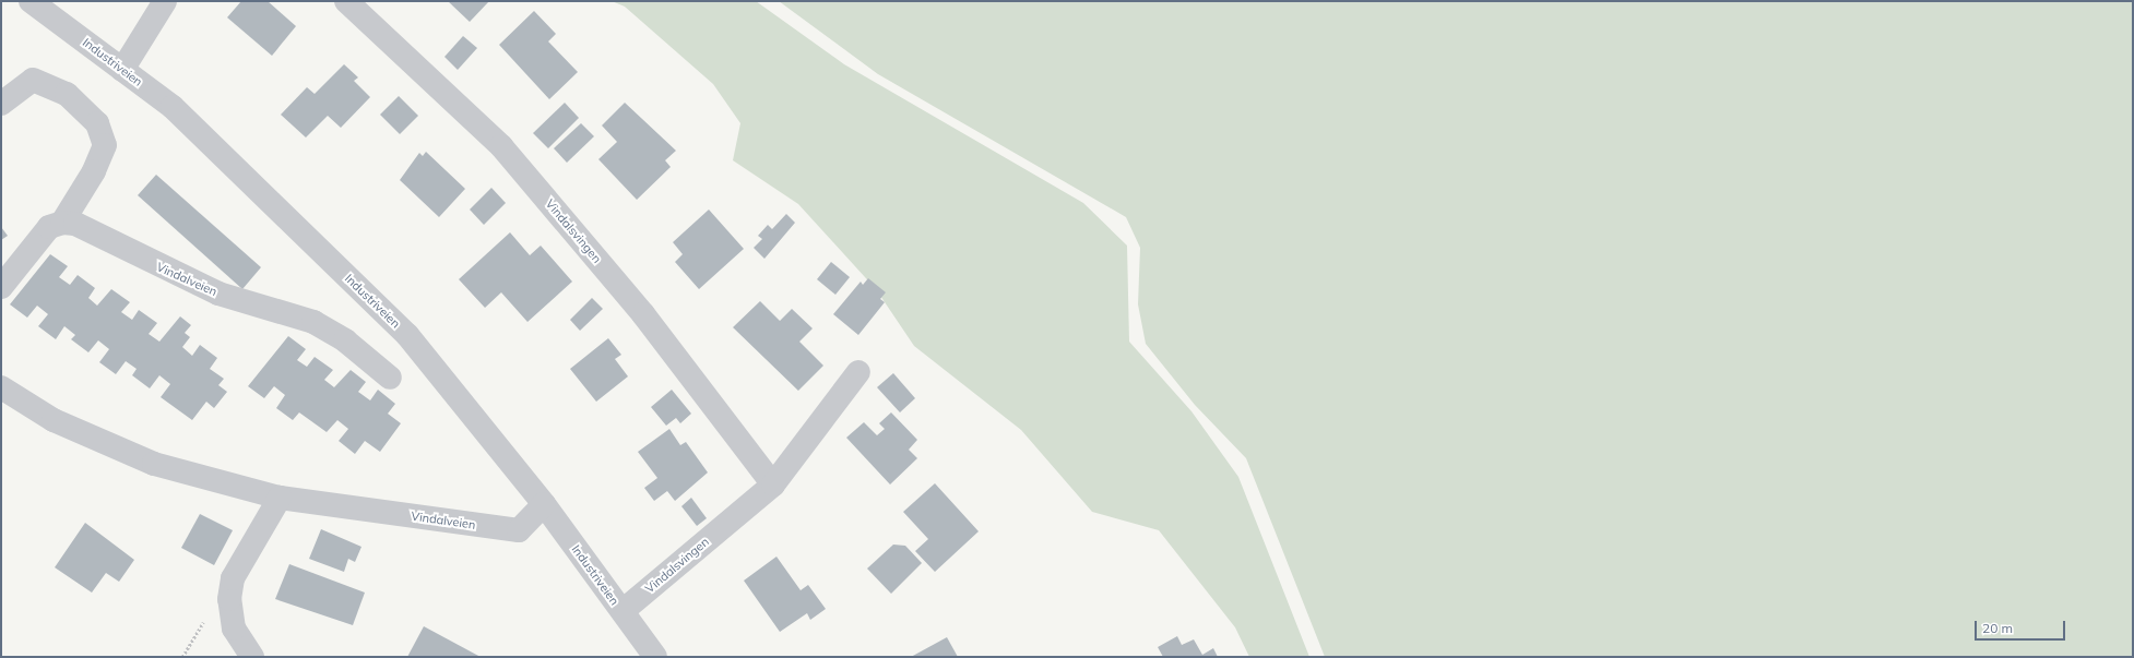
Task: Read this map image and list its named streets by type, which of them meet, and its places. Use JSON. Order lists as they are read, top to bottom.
{
  "streets": {
    "street": ["Industriveien", "Vindalsvingen", "Vindalveien"]
  },
  "crossings": [
    ["Industriveien", "Vindalsvingen"],
    ["Industriveien", "Vindalveien"]
  ],
  "scale_bar": "20 m"
}
